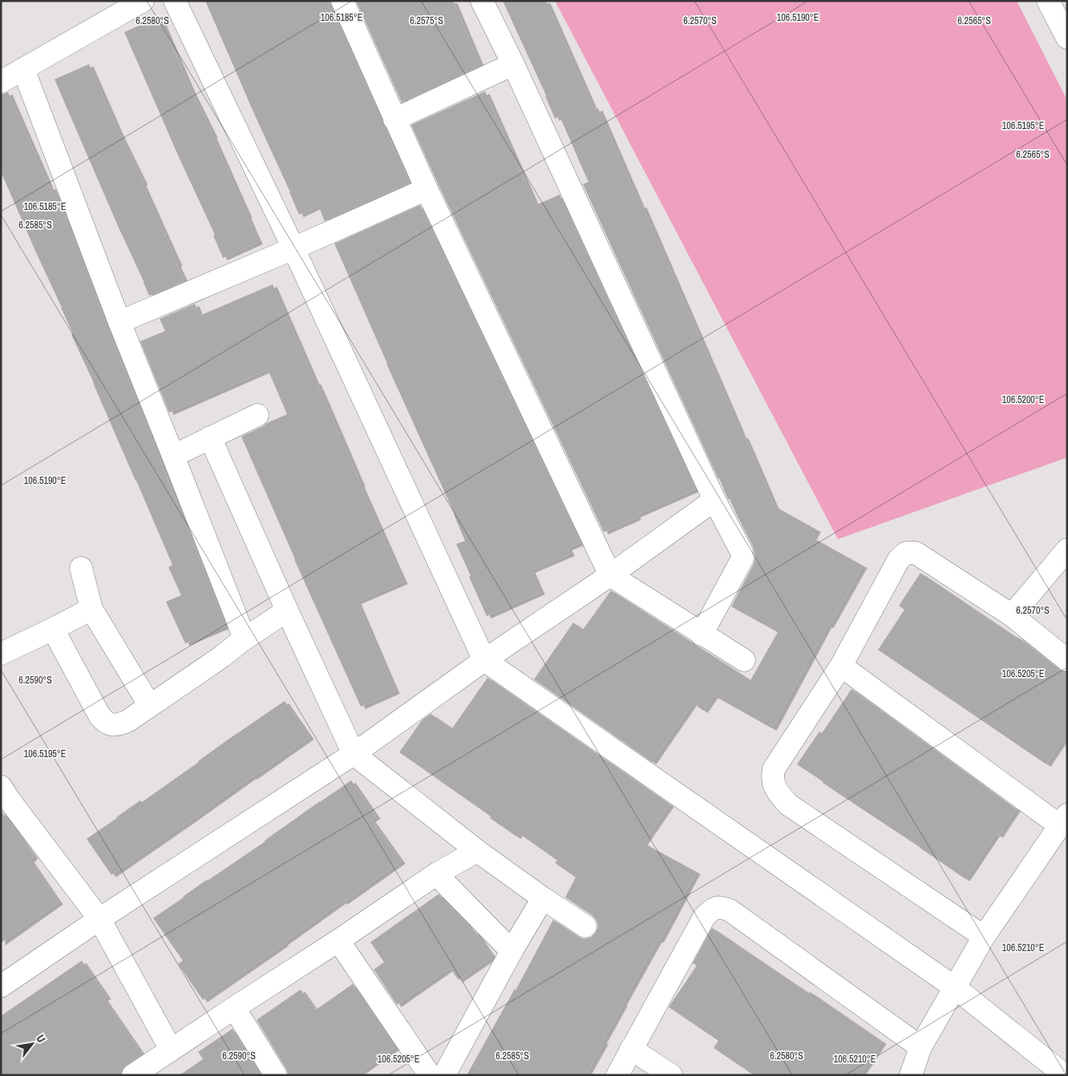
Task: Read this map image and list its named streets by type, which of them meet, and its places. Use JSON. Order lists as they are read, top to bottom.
{
  "north": "top right",
  "coordinates": [
    "106.5185°E",
    "106.5190°E",
    "6.2580°S",
    "6.2575°S",
    "6.2570°S",
    "6.2565°S",
    "106.5195°E",
    "6.2585°S",
    "106.5200°E",
    "106.5205°E",
    "6.2590°S",
    "106.5210°E"
  ]
}
